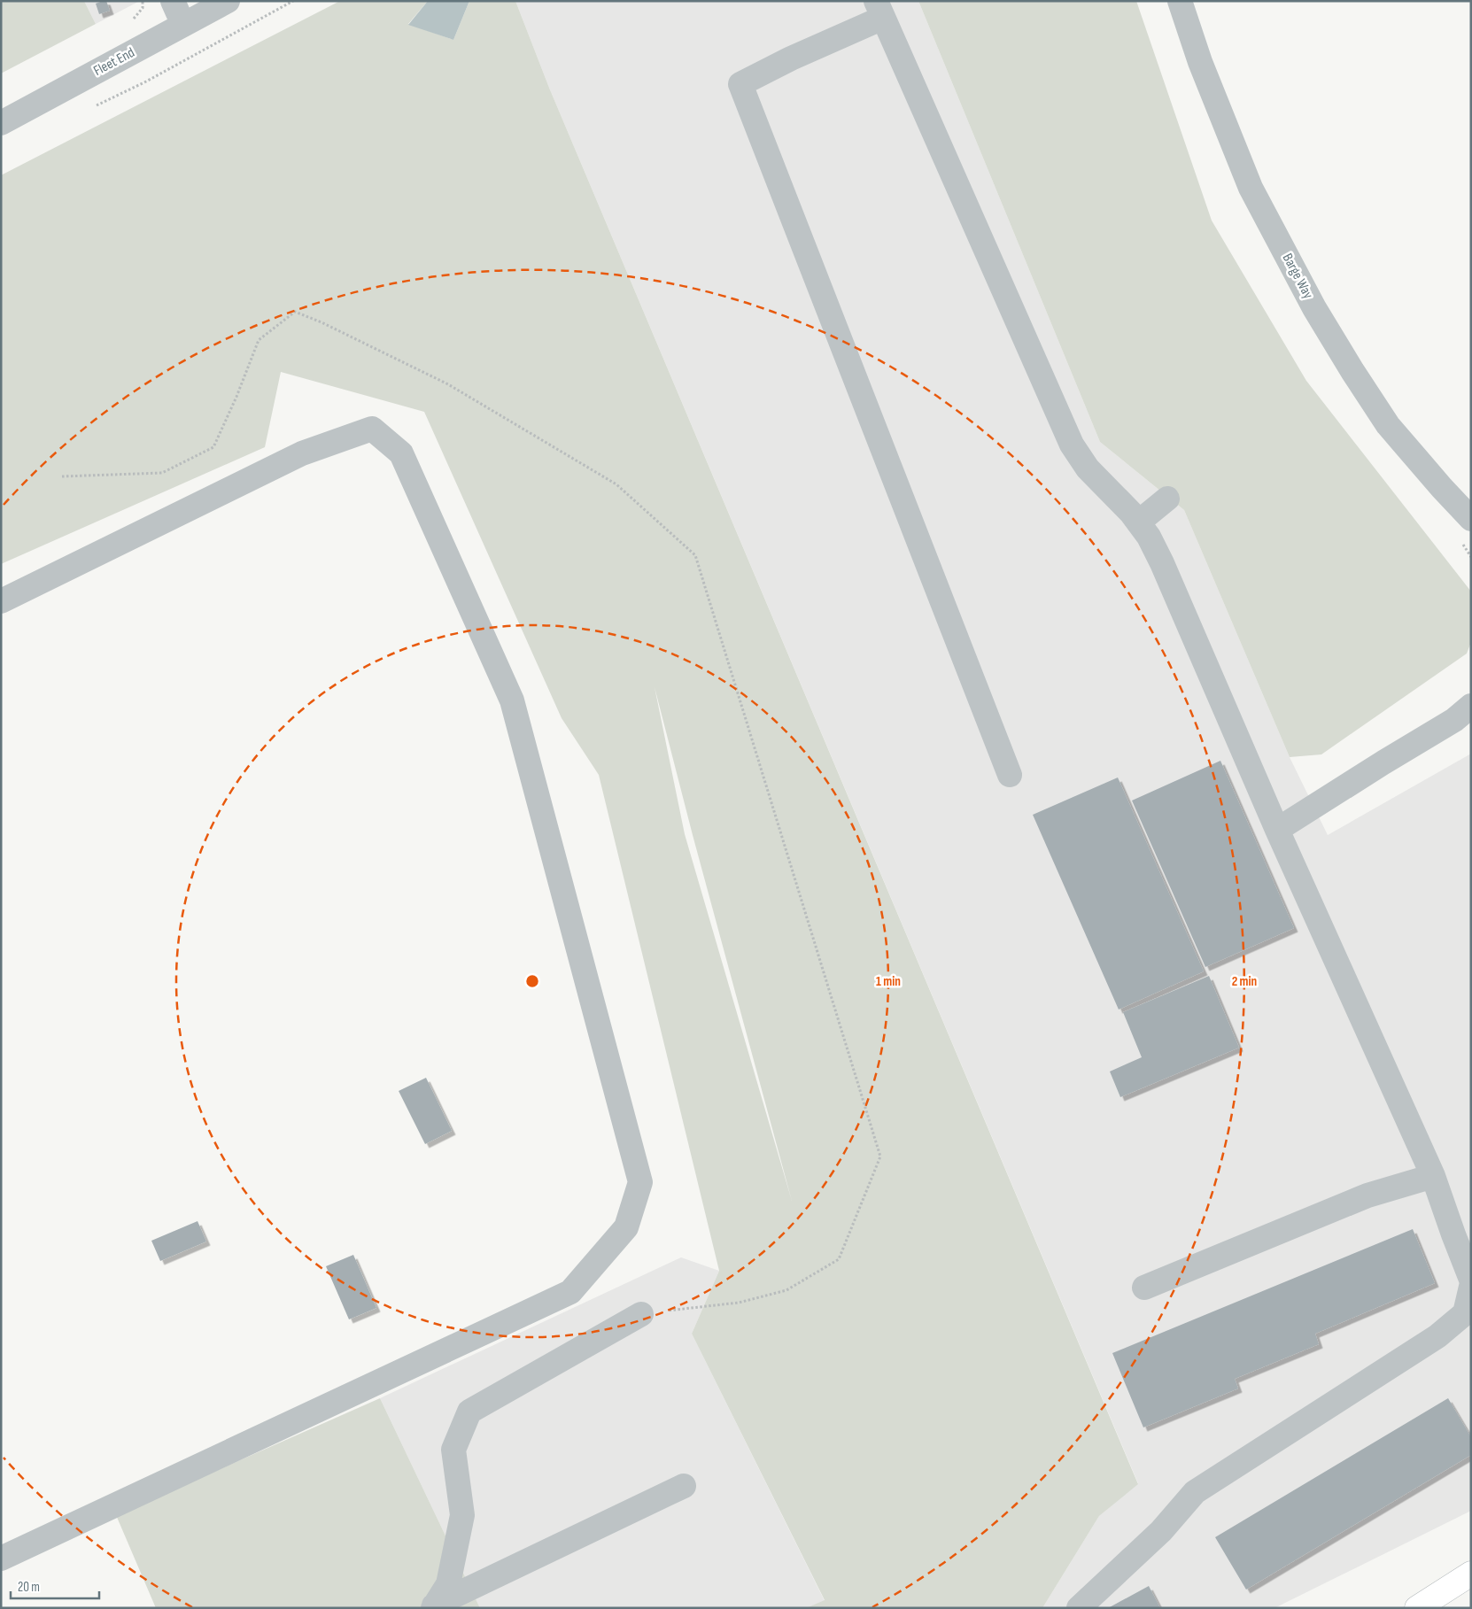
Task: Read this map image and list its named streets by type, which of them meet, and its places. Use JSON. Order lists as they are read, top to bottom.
{
  "streets": {
    "street": ["Fleet End", "Barge Way"]
  },
  "scale_bar": "20 m",
  "rings": ["1 min", "2 min"]
}
